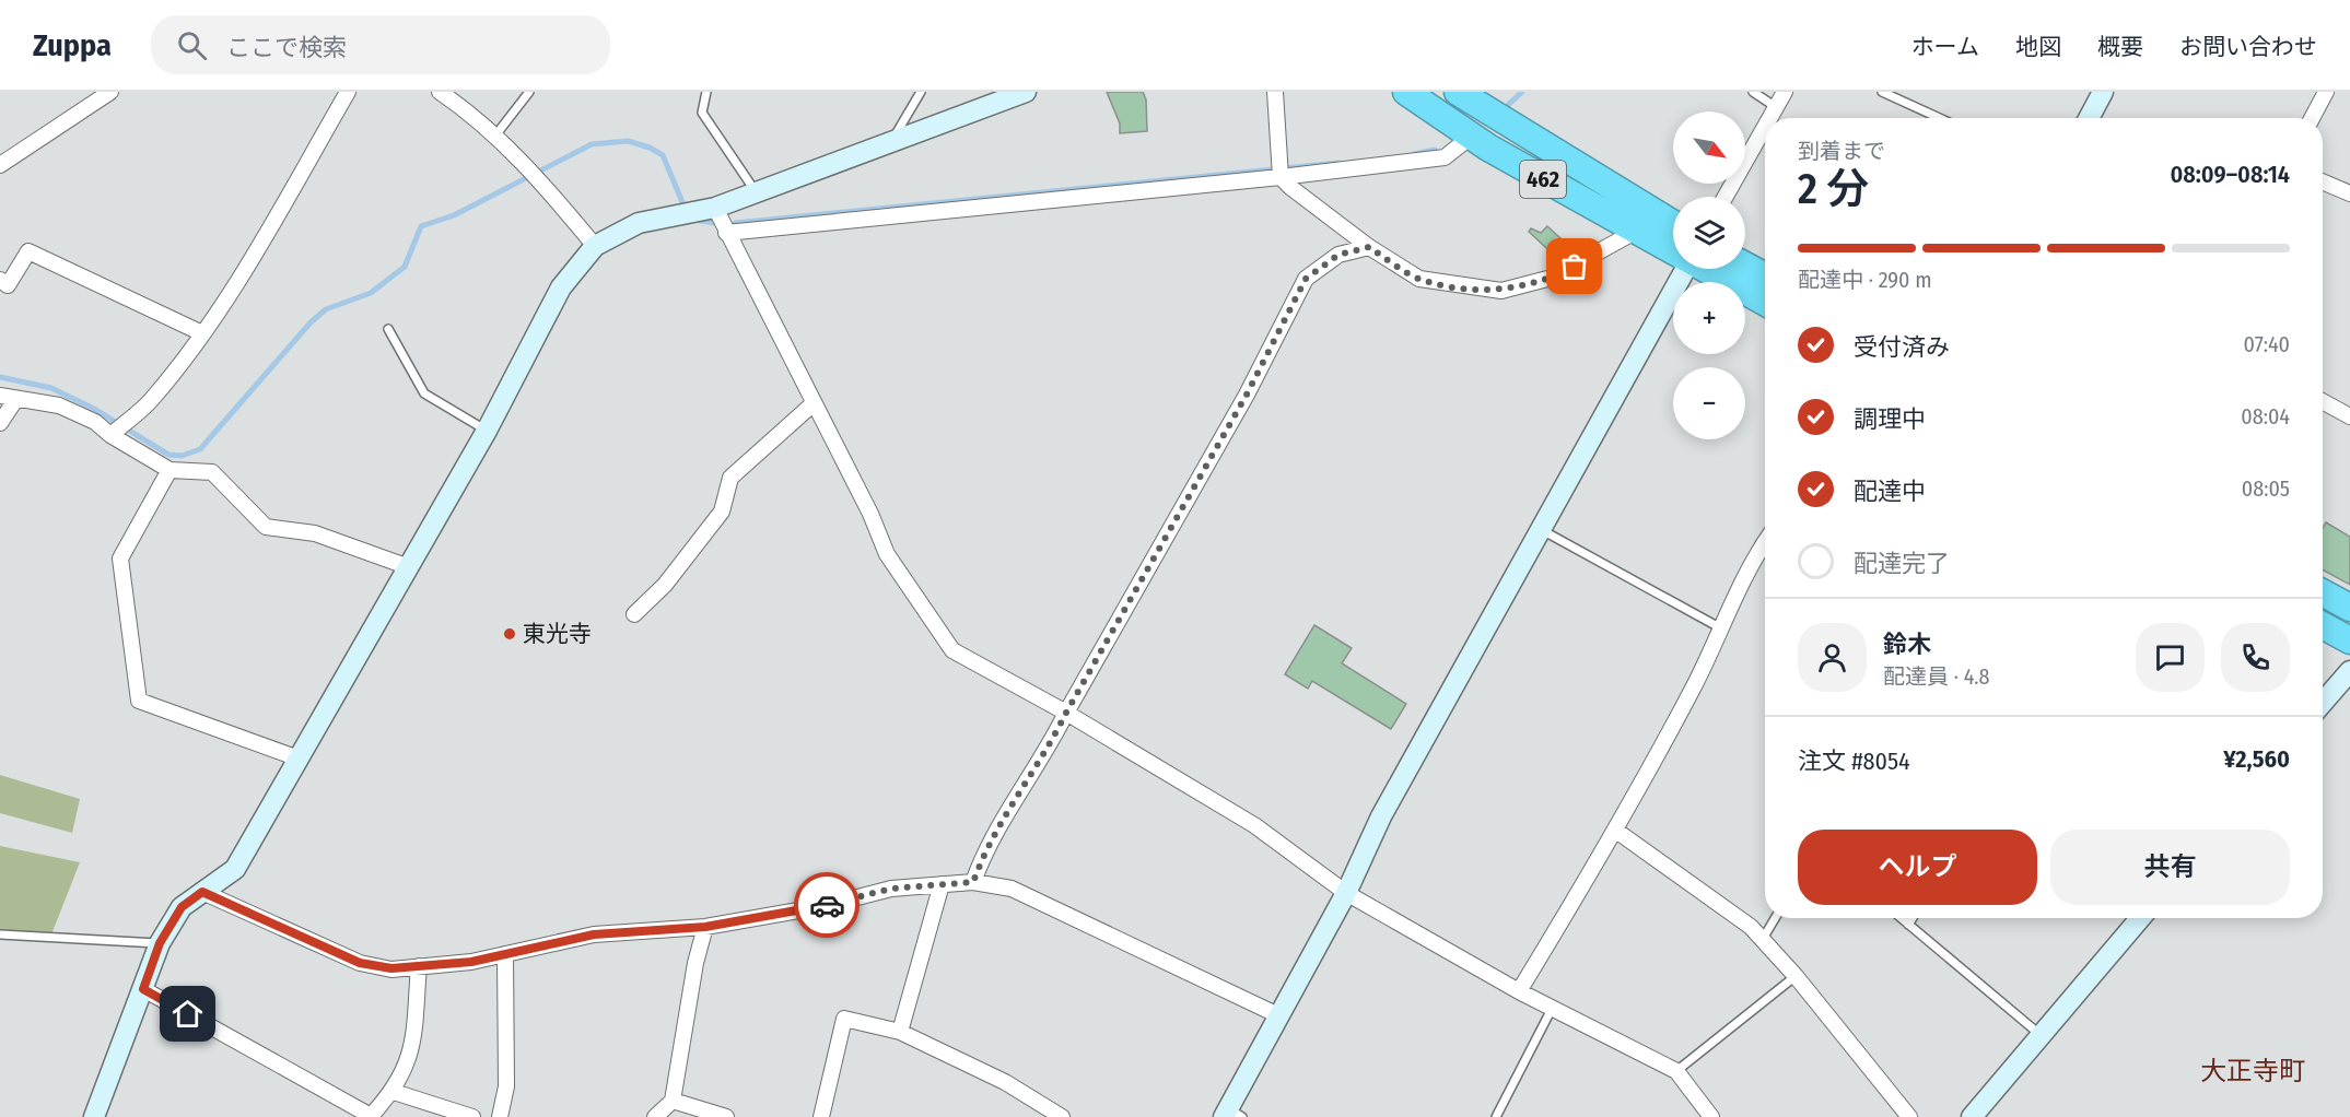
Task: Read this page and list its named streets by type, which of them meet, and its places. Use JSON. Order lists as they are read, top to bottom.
{
  "streets": {
    "highway": ["462"]
  },
  "districts": ["大正寺町"],
  "places": ["東光寺"],
  "north": "bottom right",
  "page": {
    "header": "Zuppa",
    "search": "ここで検索",
    "nav": [
      "ホーム",
      "地図",
      "概要",
      "お問い合わせ"
    ],
    "map_buttons": ["+", "−"],
    "heading": ["2 分", "到着まで", "08:09–08:14"],
    "panel": [
      "鈴木",
      "配達員 · 4.8",
      "注文 #8054",
      "¥2,560"
    ],
    "bar": "配達中 · 290 m",
    "list": [
      ["受付済み", "07:40"],
      ["調理中", "08:04"],
      ["配達中", "08:05"],
      "配達完了"
    ],
    "buttons": ["ヘルプ", "共有"]
  }
}
